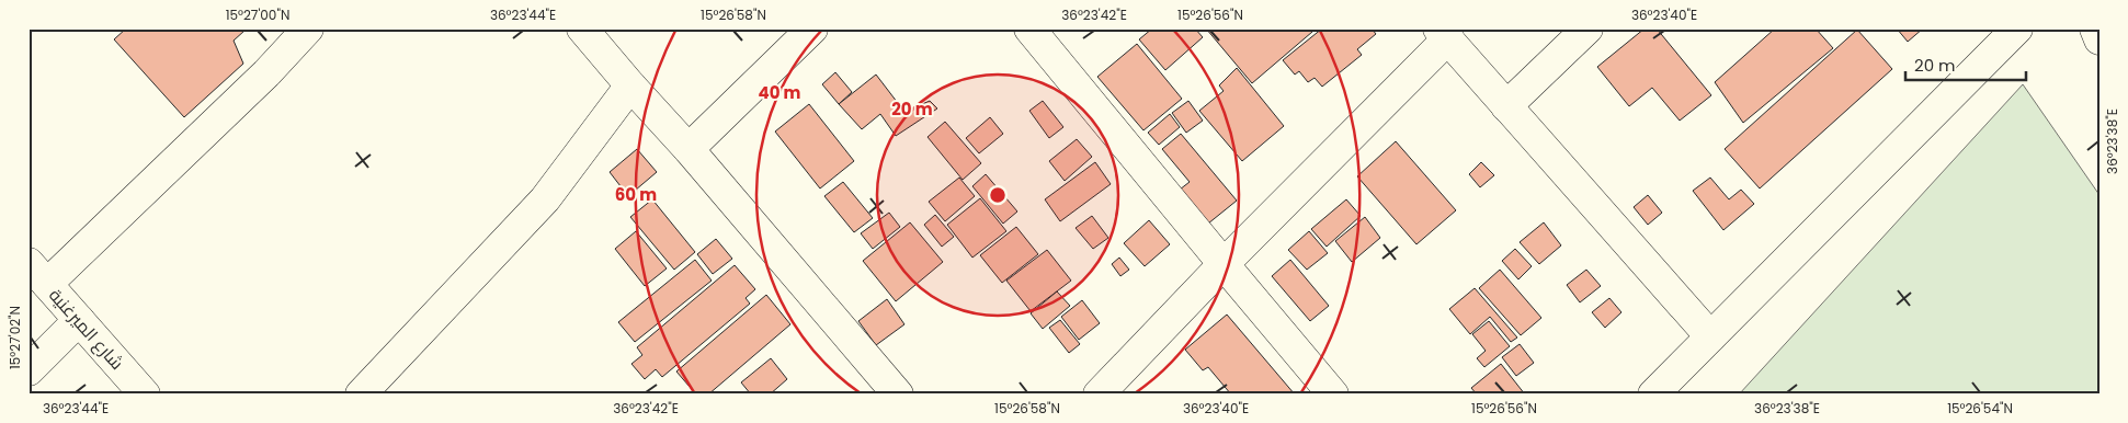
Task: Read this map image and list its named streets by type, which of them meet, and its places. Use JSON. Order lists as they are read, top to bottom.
{
  "streets": {
    "street": ["شارع الميرغنية"]
  },
  "scale_bar": "20 m",
  "coordinates": [
    "15°27'00\"N",
    "36°23'44\"E",
    "15°26'58\"N",
    "36°23'42\"E",
    "15°26'56\"N",
    "36°23'40\"E",
    "36°23'38\"E",
    "15°27'02\"N",
    "15°26'54\"N"
  ],
  "rings": ["40 m", "20 m", "60 m"]
}
